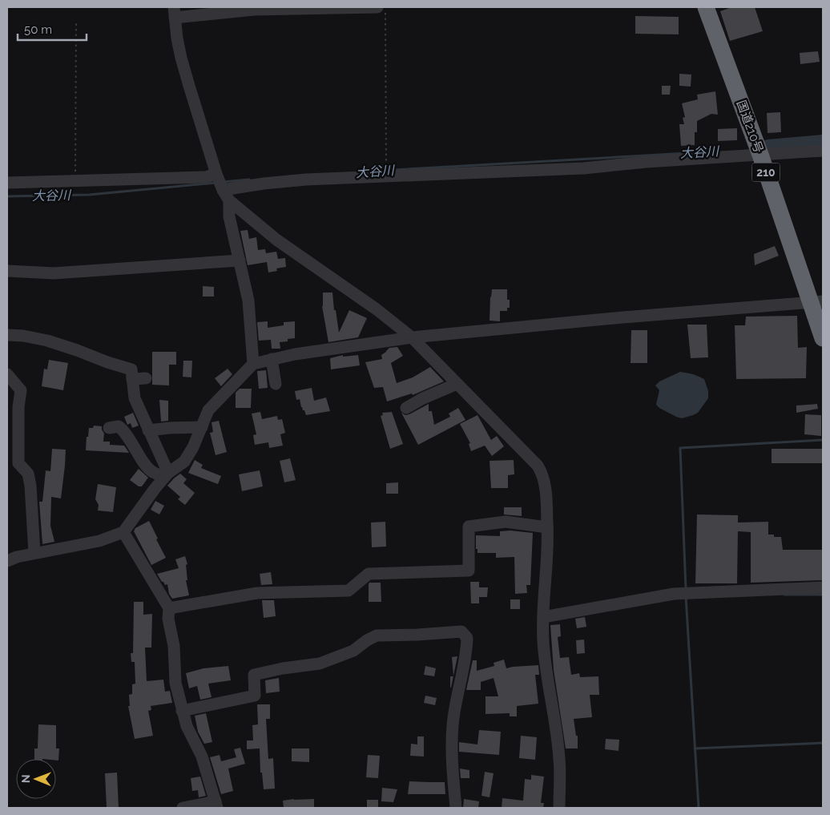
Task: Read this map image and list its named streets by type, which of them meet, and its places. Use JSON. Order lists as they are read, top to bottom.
{
  "streets": {
    "highway": ["国道210号", "210"]
  },
  "water": ["大谷川"],
  "scale_bar": "50 m",
  "north": "left"
}
